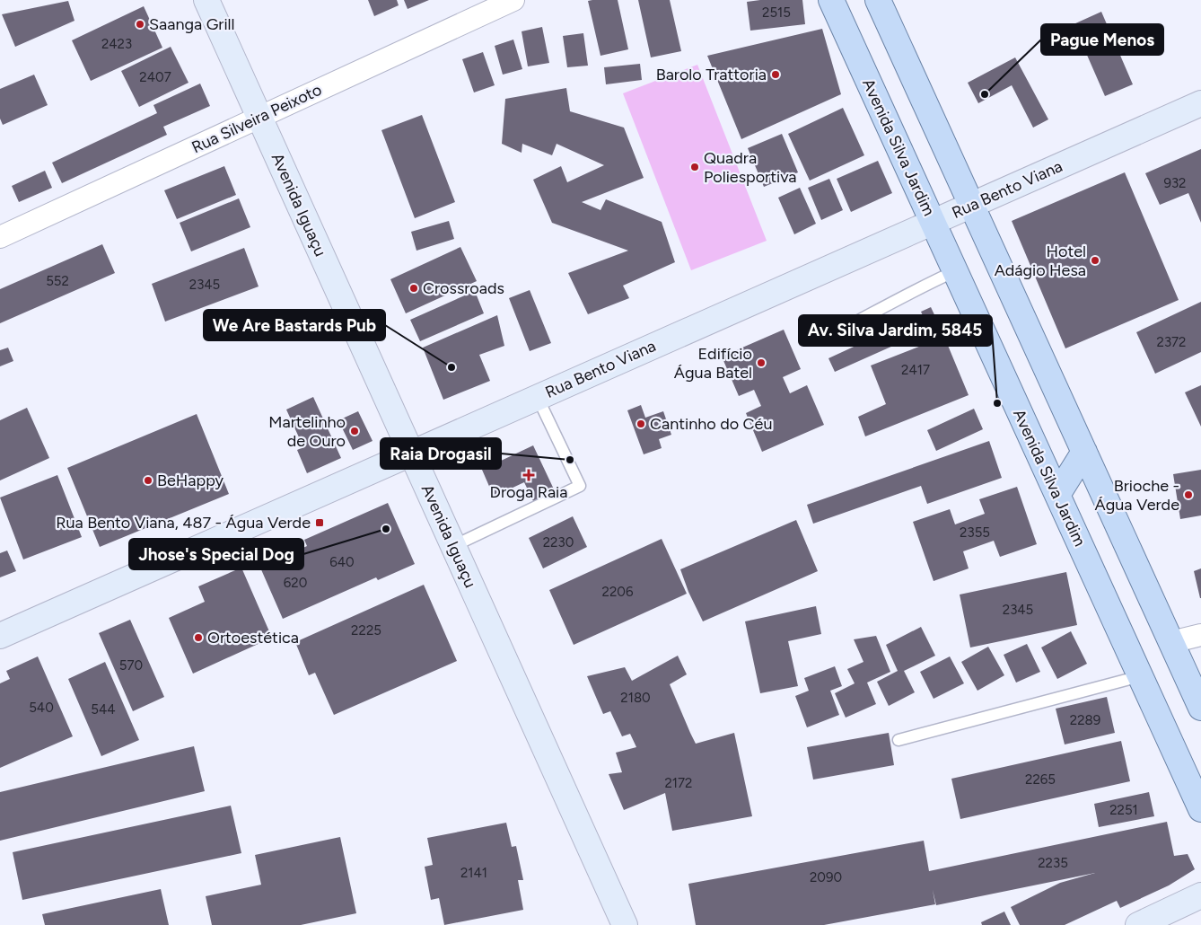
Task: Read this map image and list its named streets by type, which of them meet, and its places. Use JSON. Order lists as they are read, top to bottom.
{
  "streets": {
    "main road": ["Avenida Silva Jardim", "Rua Bento Viana", "Avenida Iguaçu"],
    "street": ["Rua Silveira Peixoto"]
  },
  "crossings": [
    ["Rua Silveira Peixoto", "Avenida Iguaçu"],
    ["Avenida Silva Jardim", "Rua Bento Viana"],
    ["Rua Bento Viana", "Avenida Iguaçu"]
  ],
  "places": {
    "other": [
      "Saanga Grill",
      "Barolo Trattoria",
      "Pague Menos",
      "Quadra Poliesportiva",
      "Hotel Adágio Hesa",
      "Crossroads",
      "Edifício Água Batel",
      "We Are Bastards Pub",
      "Av. Silva Jardim, 5845",
      "Cantinho do Céu",
      "Martelinho de Ouro",
      "Raia Drogasil",
      "BeHappy",
      "Brioche - Água Verde",
      "Jhose's Special Dog",
      "Ortoestética"
    ],
    "health": ["Droga Raia"],
    "transit": ["Rua Bento Viana, 487 - Água Verde"]
  },
  "house_numbers": [
    "2515",
    "2423",
    "2407",
    "932",
    "552",
    "2345",
    "2372",
    "2417",
    "2355",
    "2230",
    "640",
    "620",
    "2206",
    "2345",
    "2225",
    "570",
    "2180",
    "540",
    "544",
    "2289",
    "2265",
    "2172",
    "2251",
    "2235",
    "2141",
    "2090"
  ]
}
